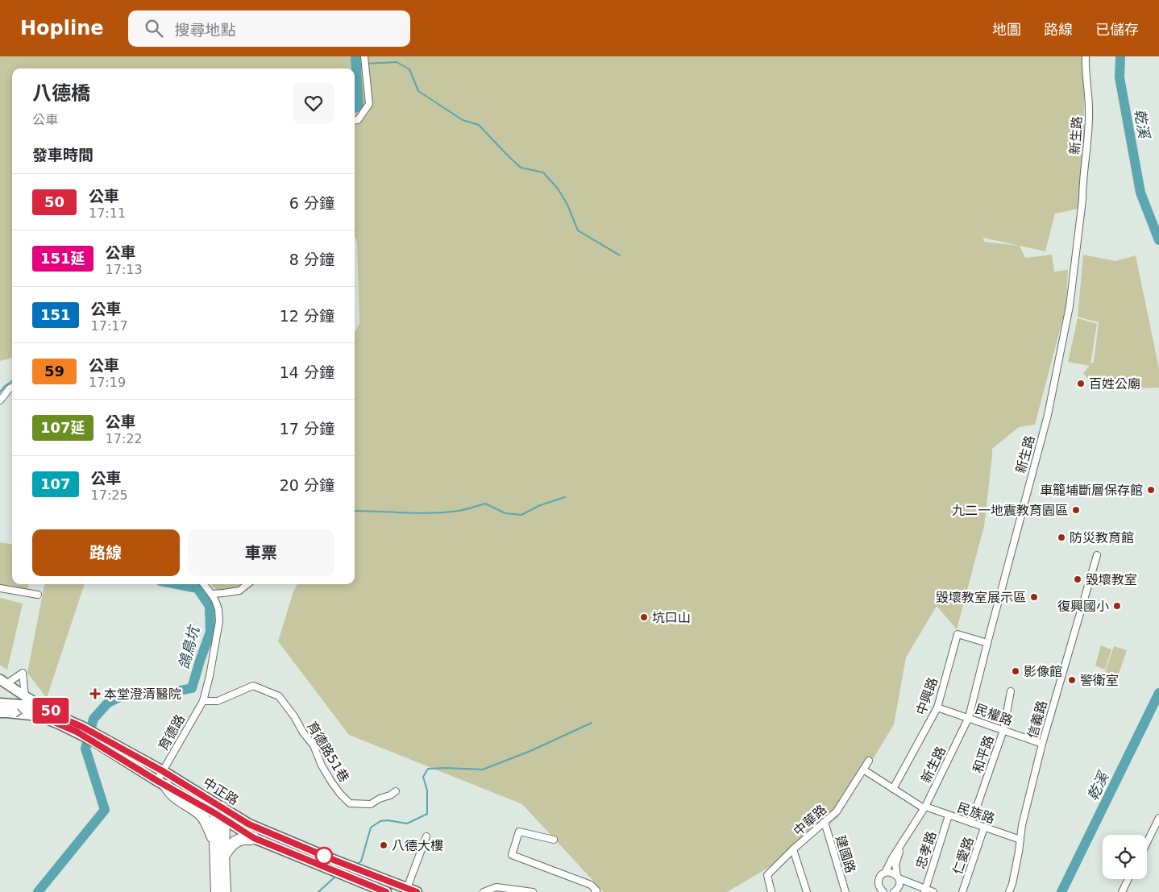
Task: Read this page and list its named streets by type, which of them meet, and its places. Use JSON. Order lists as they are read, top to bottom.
{
  "streets": {
    "main road": ["中正路"],
    "street": [
      "新生路",
      "中興路",
      "民權路",
      "信義路",
      "育德路",
      "育德路51巷",
      "和平路",
      "民族路",
      "中華路",
      "忠孝路",
      "建國路",
      "仁愛路"
    ]
  },
  "crossings": [
    ["新生路", "中興路"],
    ["新生路", "民權路"],
    ["新生路", "民族路"],
    ["中興路", "民權路"],
    ["中興路", "民族路"],
    ["民權路", "信義路"],
    ["民權路", "和平路"],
    ["信義路", "民族路"],
    ["育德路", "育德路51巷"],
    ["育德路", "中正路"],
    ["和平路", "民族路"],
    ["民族路", "中華路"],
    ["民族路", "忠孝路"],
    ["民族路", "仁愛路"],
    ["中華路", "建國路"]
  ],
  "water": ["乾溪", "鴿鳥坑"],
  "places": {
    "other": [
      "百姓公廟",
      "車籠埔斷層保存館",
      "九二一地震教育園區",
      "防災教育館",
      "毀壞教室",
      "毀壞教室展示區",
      "復興國小",
      "坑口山",
      "影像館",
      "警衛室",
      "八德大樓"
    ],
    "health": ["本堂澄清醫院"]
  },
  "lines": ["bus line 50"],
  "page": {
    "header": "Hopline",
    "search": "搜尋地點",
    "nav": ["地圖", "路線", "已儲存"],
    "on_map": "50",
    "heading": [
      ["八德橋", "公車"],
      "發車時間"
    ],
    "list": [
      {
        "mark": "50",
        "name": "公車",
        "note": "17:11",
        "value": "6 分鐘"
      },
      {
        "mark": "151延",
        "name": "公車",
        "note": "17:13",
        "value": "8 分鐘"
      },
      {
        "mark": "151",
        "name": "公車",
        "note": "17:17",
        "value": "12 分鐘"
      },
      {
        "mark": "59",
        "name": "公車",
        "note": "17:19",
        "value": "14 分鐘"
      },
      {
        "mark": "107延",
        "name": "公車",
        "note": "17:22",
        "value": "17 分鐘"
      },
      {
        "mark": "107",
        "name": "公車",
        "note": "17:25",
        "value": "20 分鐘"
      }
    ],
    "buttons": ["路線", "車票"]
  }
}
